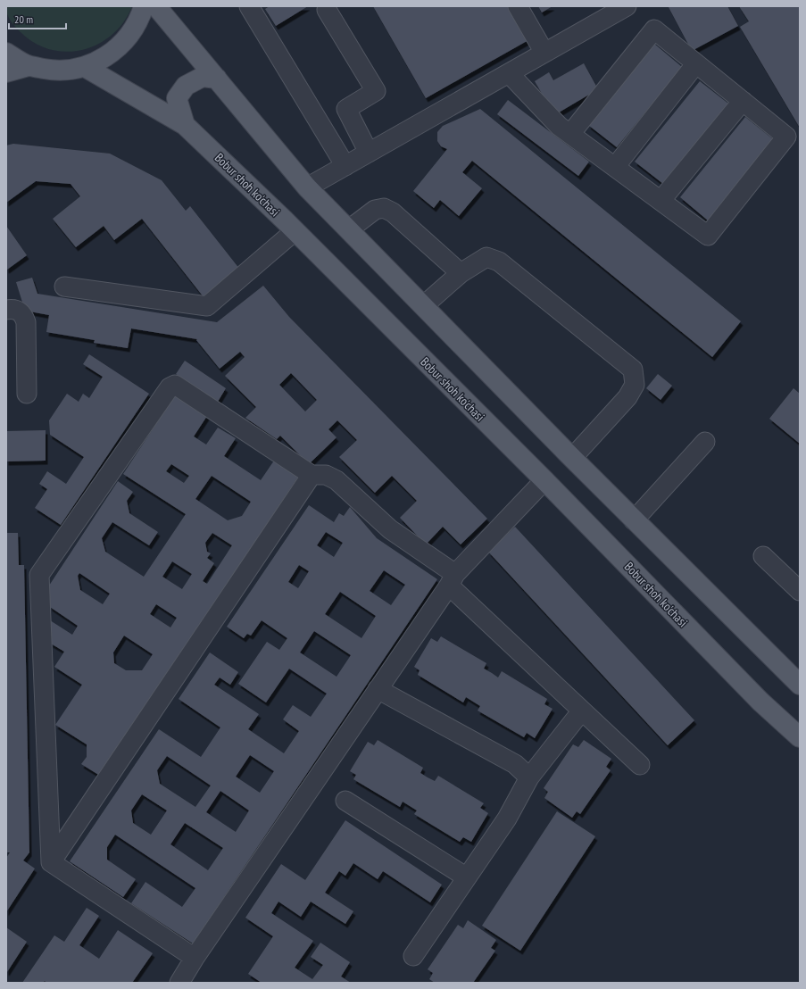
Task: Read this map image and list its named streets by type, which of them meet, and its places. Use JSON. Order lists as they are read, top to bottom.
{
  "streets": {
    "main road": ["Bobur shoh ko'chasi"]
  },
  "scale_bar": "20 m"
}
